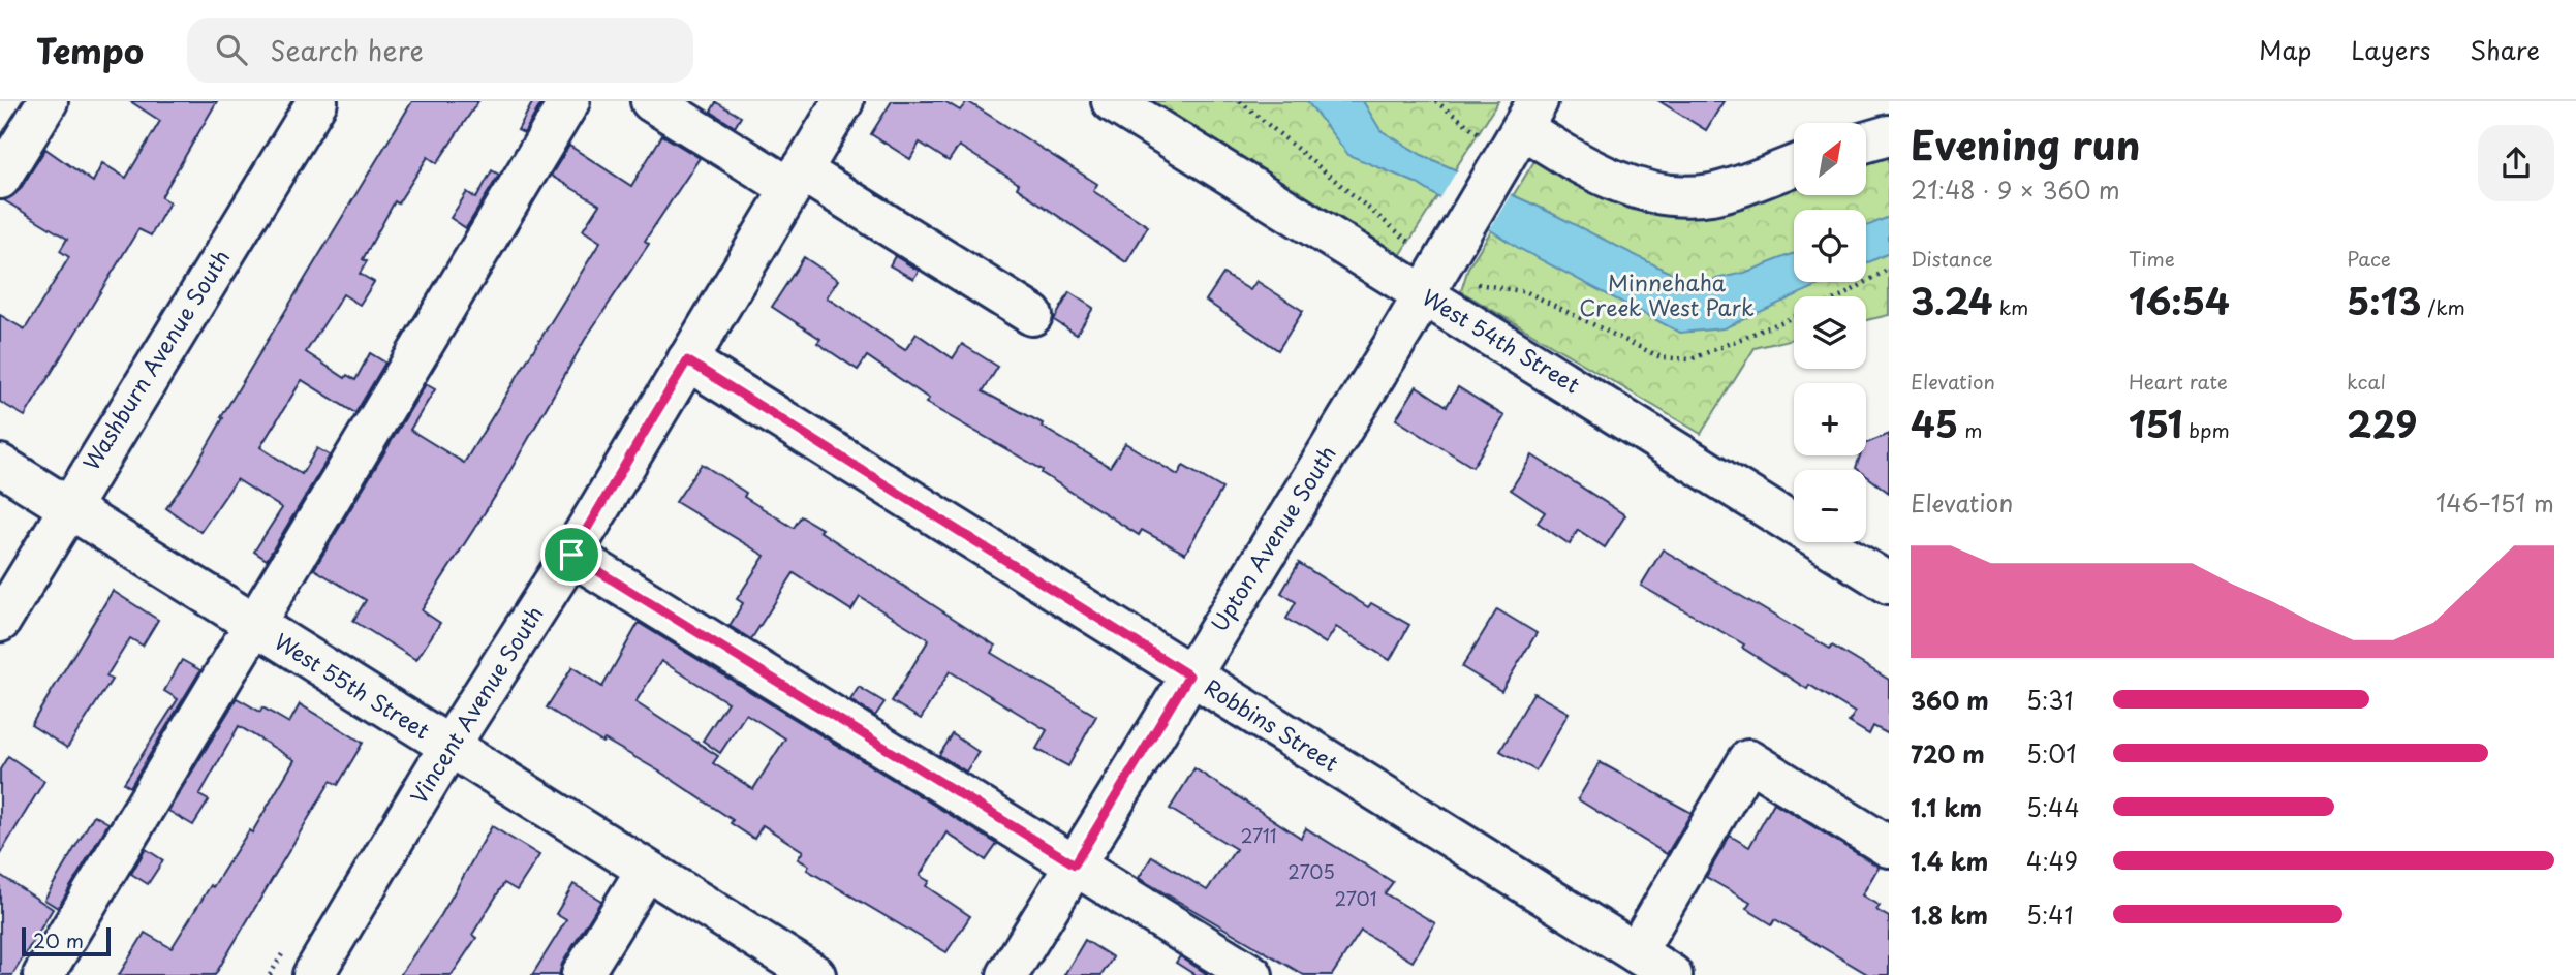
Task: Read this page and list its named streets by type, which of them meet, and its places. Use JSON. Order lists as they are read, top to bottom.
{
  "streets": {
    "street": [
      "West 54th Street",
      "Washburn Avenue South",
      "Upton Avenue South",
      "West 55th Street",
      "Vincent Avenue South",
      "Robbins Street"
    ]
  },
  "crossings": [
    ["West 54th Street", "Upton Avenue South"],
    ["Washburn Avenue South", "West 55th Street"],
    ["Upton Avenue South", "Robbins Street"],
    ["West 55th Street", "Vincent Avenue South"],
    ["Vincent Avenue South", "Robbins Street"]
  ],
  "parks": ["Minnehaha Creek West Park"],
  "house_numbers": ["2711", "2705", "2701"],
  "scale_bar": "20 m",
  "north": "top right",
  "page": {
    "header": "Tempo",
    "search": "Search here",
    "nav": ["Map", "Layers", "Share"],
    "heading": ["Evening run", "21:48 · 9 × 360 m"],
    "map_buttons": ["+", "−"],
    "stats": [
      ["Distance", "3.24 km"],
      ["Time", "16:54"],
      ["Pace", "5:13 /km"],
      ["Elevation", "45 m"],
      ["Heart rate", "151 bpm"],
      ["kcal", "229"]
    ],
    "chart": ["Elevation", "146–151 m"],
    "list": [
      {
        "name": "360 m",
        "note": "5:31"
      },
      {
        "name": "720 m",
        "note": "5:01"
      },
      {
        "name": "1.1 km",
        "note": "5:44"
      },
      {
        "name": "1.4 km",
        "note": "4:49"
      },
      {
        "name": "1.8 km",
        "note": "5:41"
      }
    ],
    "scale": "20 m"
  }
}
